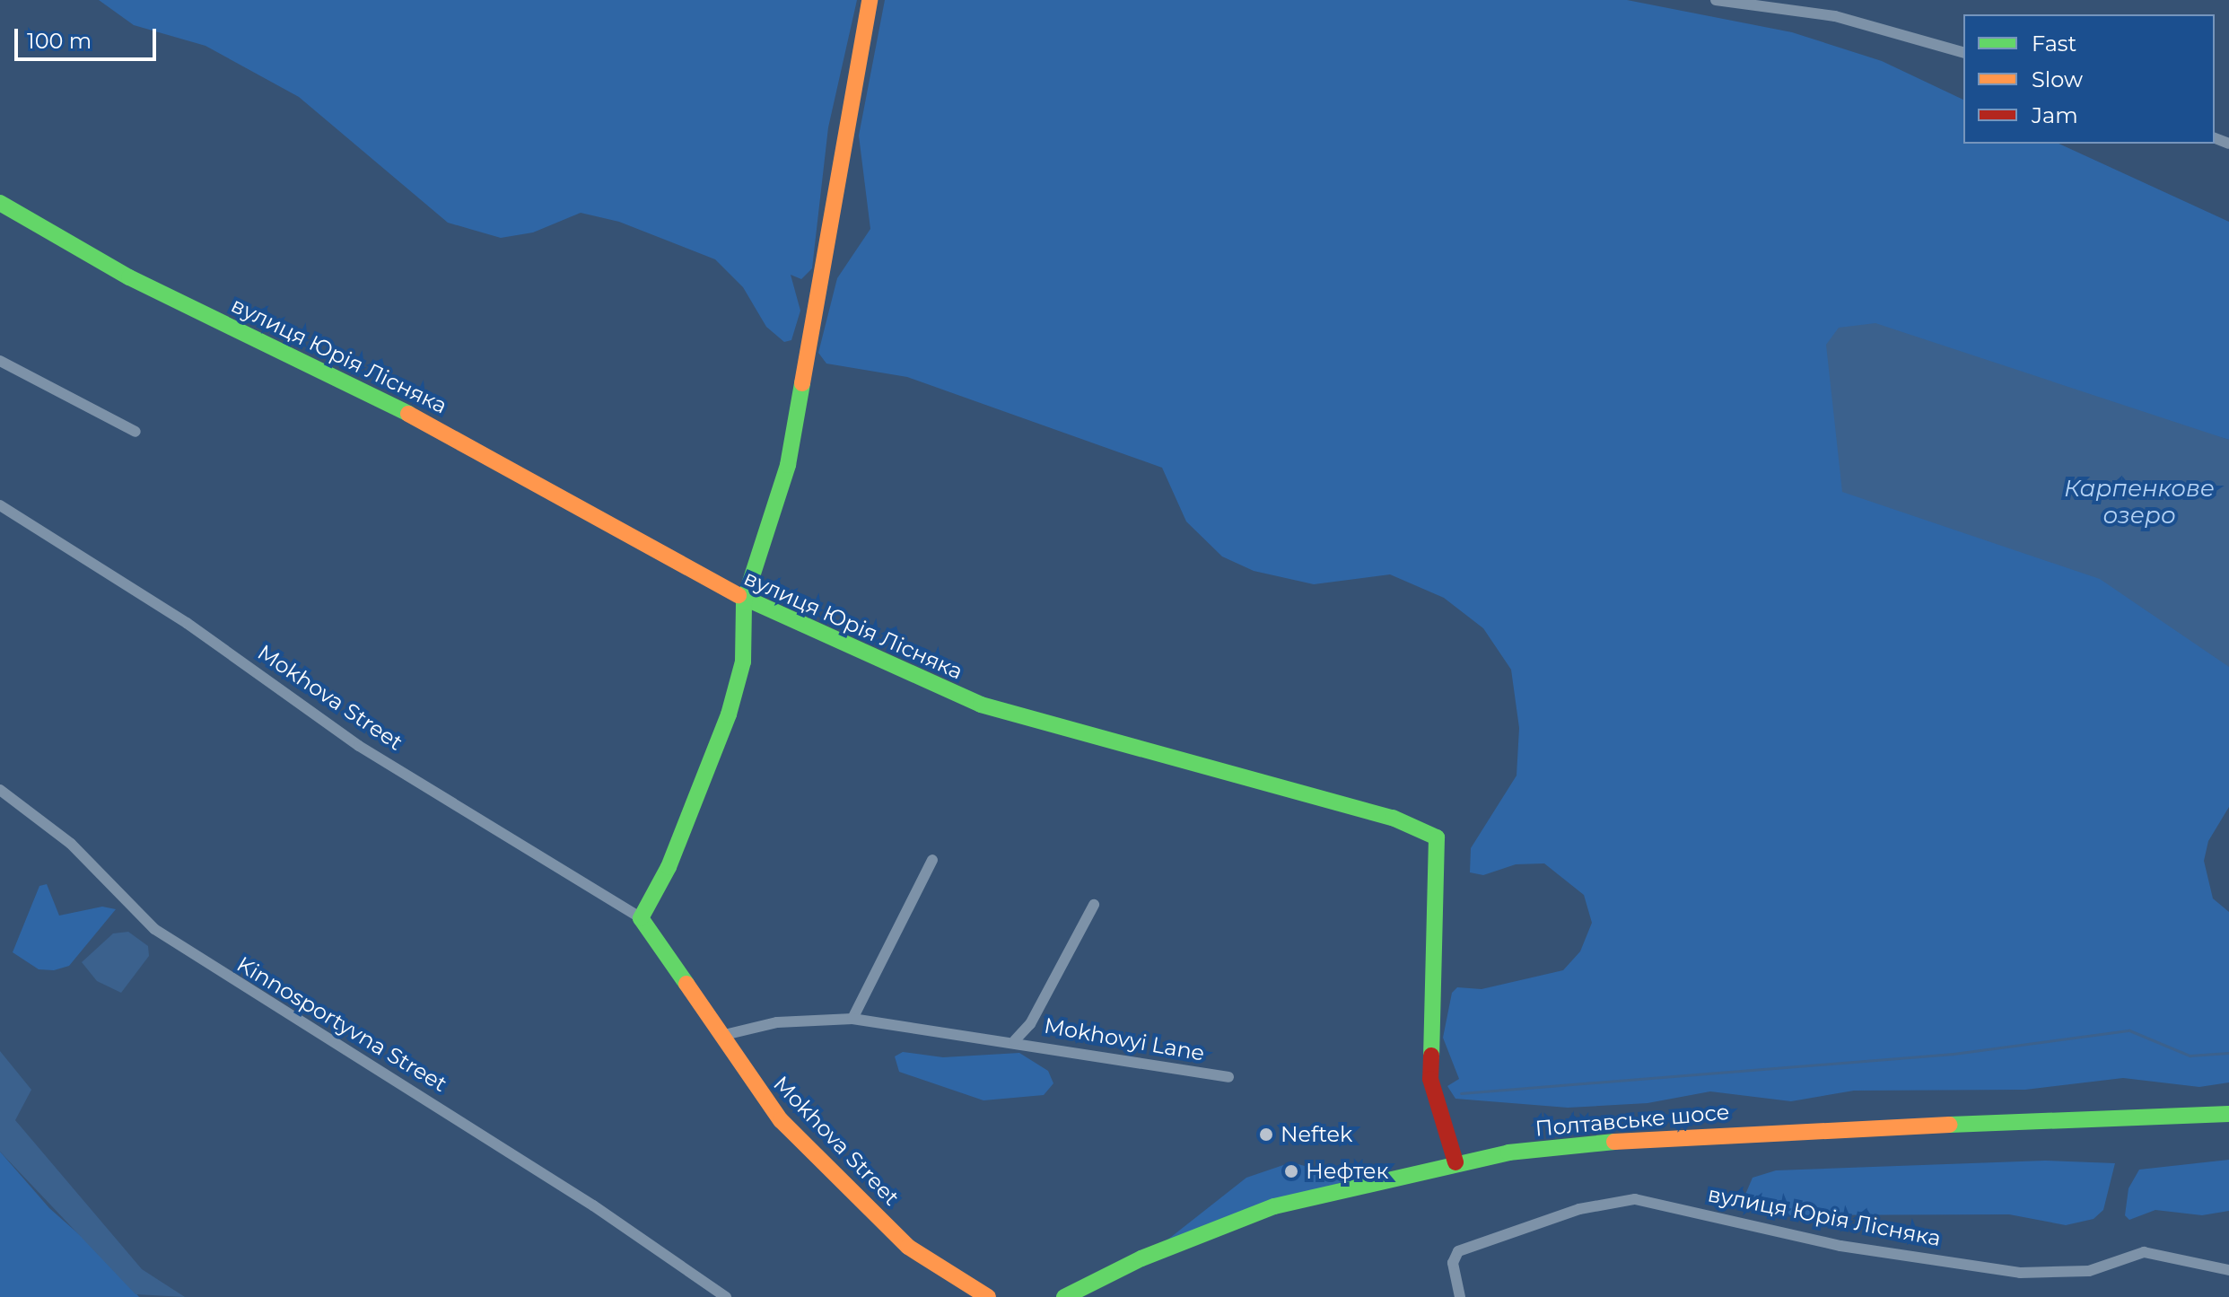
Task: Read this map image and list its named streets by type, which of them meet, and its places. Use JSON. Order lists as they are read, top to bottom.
{
  "streets": {
    "street": [
      "вулиця Юрія Лісняка",
      "Mokhova Street",
      "Kinnosportyvna Street",
      "Mokhovyi Lane",
      "Полтавське шосе"
    ]
  },
  "crossings": [
    ["вулиця Юрія Лісняка", "Полтавське шосе"],
    ["Mokhova Street", "Mokhovyi Lane"]
  ],
  "water": ["Карпенкове озеро"],
  "places": ["Neftek", "Нефтек"],
  "legend": ["Fast", "Slow", "Jam"],
  "scale_bar": "100 m"
}
